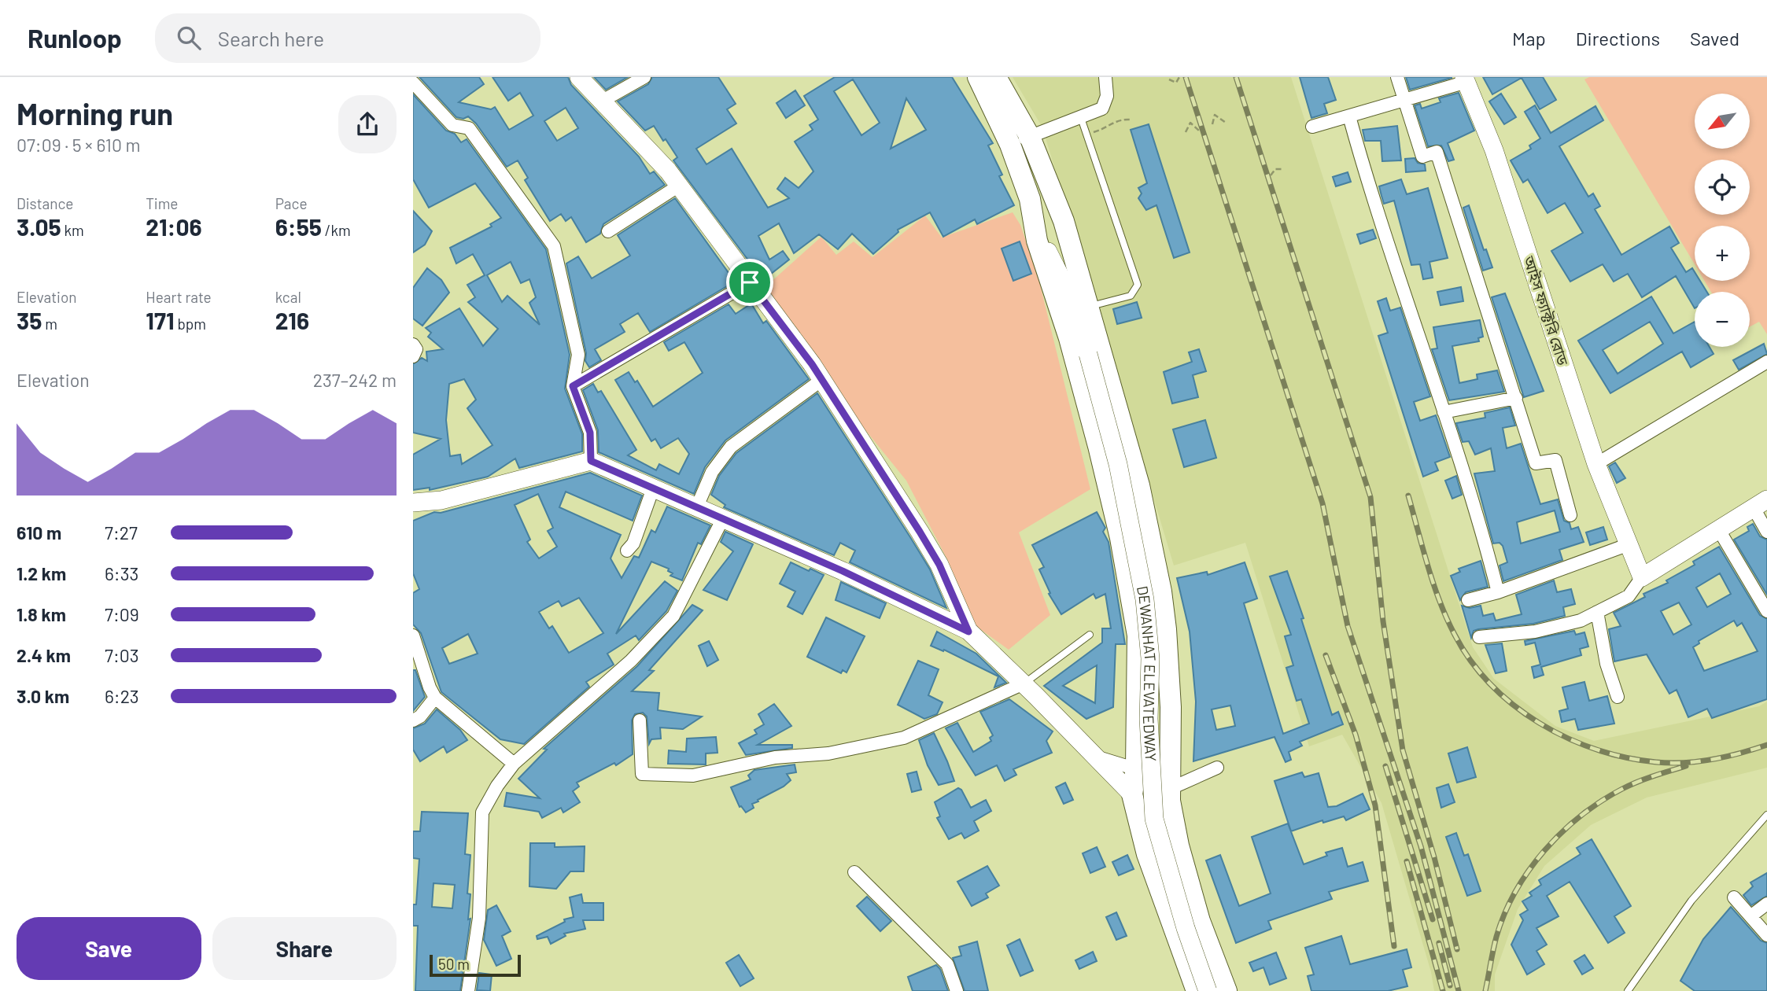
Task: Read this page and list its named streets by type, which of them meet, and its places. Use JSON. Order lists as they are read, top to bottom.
{
  "streets": {
    "street": ["আইস ফ্যাক্টরি রোড", "DEWANHAT ELEVATEDWAY"]
  },
  "scale_bar": "50 m",
  "north": "bottom left",
  "page": {
    "header": "Runloop",
    "search": "Search here",
    "nav": ["Map", "Directions", "Saved"],
    "heading": ["Morning run", "07:09 · 5 × 610 m"],
    "map_buttons": ["+", "−"],
    "stats": [
      ["Distance", "3.05 km"],
      ["Time", "21:06"],
      ["Pace", "6:55 /km"],
      ["Elevation", "35 m"],
      ["Heart rate", "171 bpm"],
      ["kcal", "216"]
    ],
    "chart": ["Elevation", "237–242 m"],
    "list": [
      {
        "name": "610 m",
        "note": "7:27"
      },
      {
        "name": "1.2 km",
        "note": "6:33"
      },
      {
        "name": "1.8 km",
        "note": "7:09"
      },
      {
        "name": "2.4 km",
        "note": "7:03"
      },
      {
        "name": "3.0 km",
        "note": "6:23"
      }
    ],
    "buttons": ["Save", "Share"],
    "scale": "50 m"
  }
}
